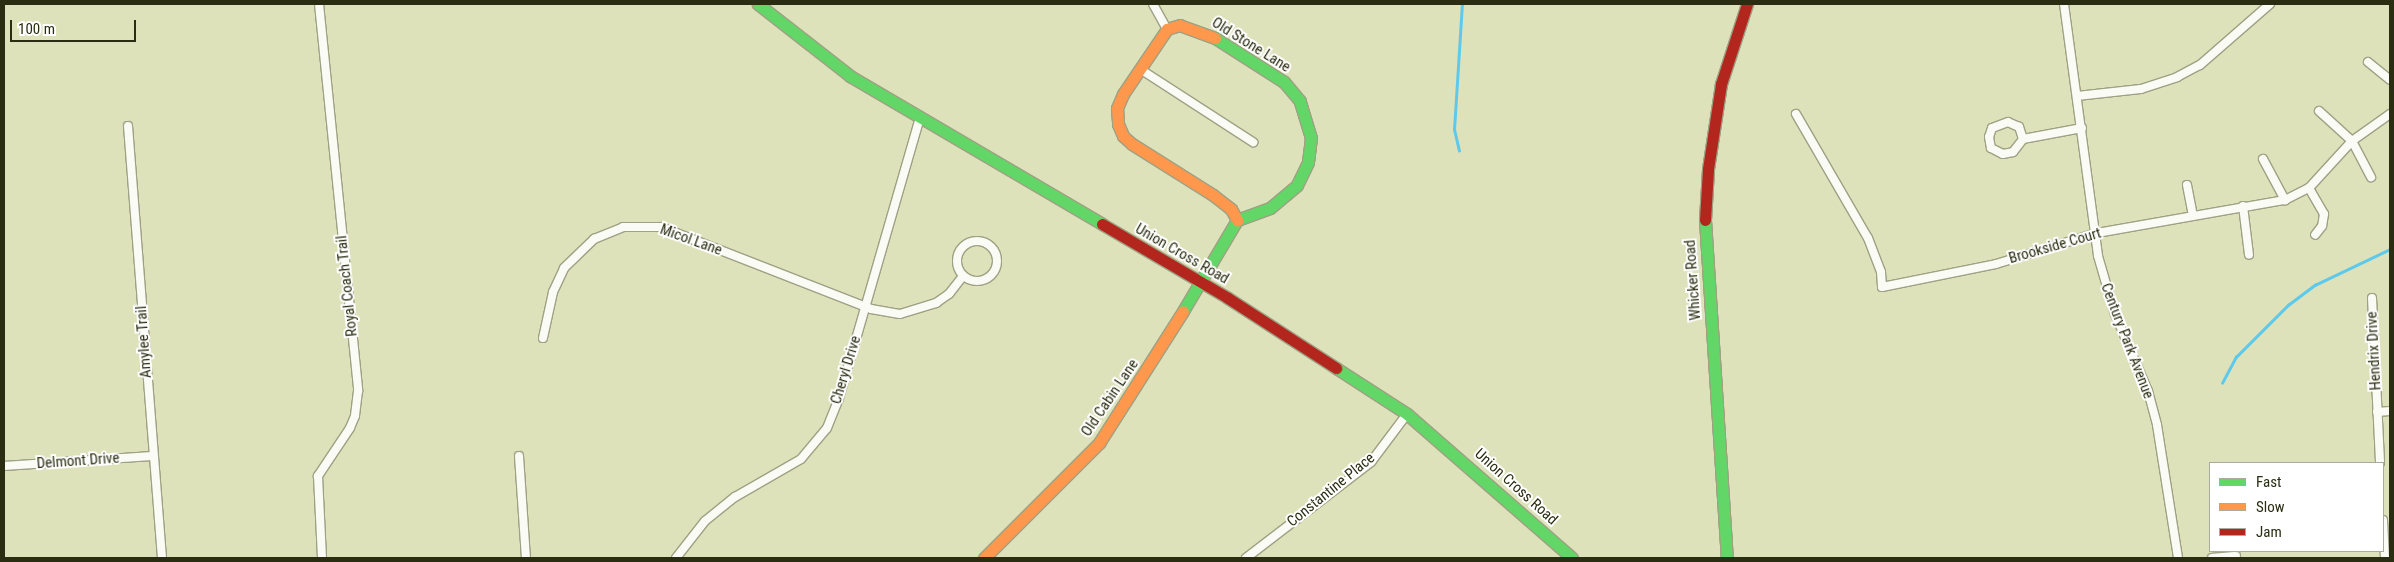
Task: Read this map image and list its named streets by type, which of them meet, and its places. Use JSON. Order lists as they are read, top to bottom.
{
  "streets": {
    "street": [
      "Old Stone Lane",
      "Micol Lane",
      "Brookside Court",
      "Union Cross Road",
      "Whicker Road",
      "Royal Coach Trail",
      "Century Park Avenue",
      "Amylee Trail",
      "Hendrix Drive",
      "Cheryl Drive",
      "Old Cabin Lane",
      "Delmont Drive",
      "Constantine Place"
    ]
  },
  "crossings": [
    ["Micol Lane", "Cheryl Drive"],
    ["Brookside Court", "Century Park Avenue"],
    ["Union Cross Road", "Cheryl Drive"],
    ["Union Cross Road", "Old Cabin Lane"],
    ["Union Cross Road", "Constantine Place"],
    ["Amylee Trail", "Delmont Drive"]
  ],
  "legend": ["Fast", "Slow", "Jam"],
  "scale_bar": "100 m"
}
